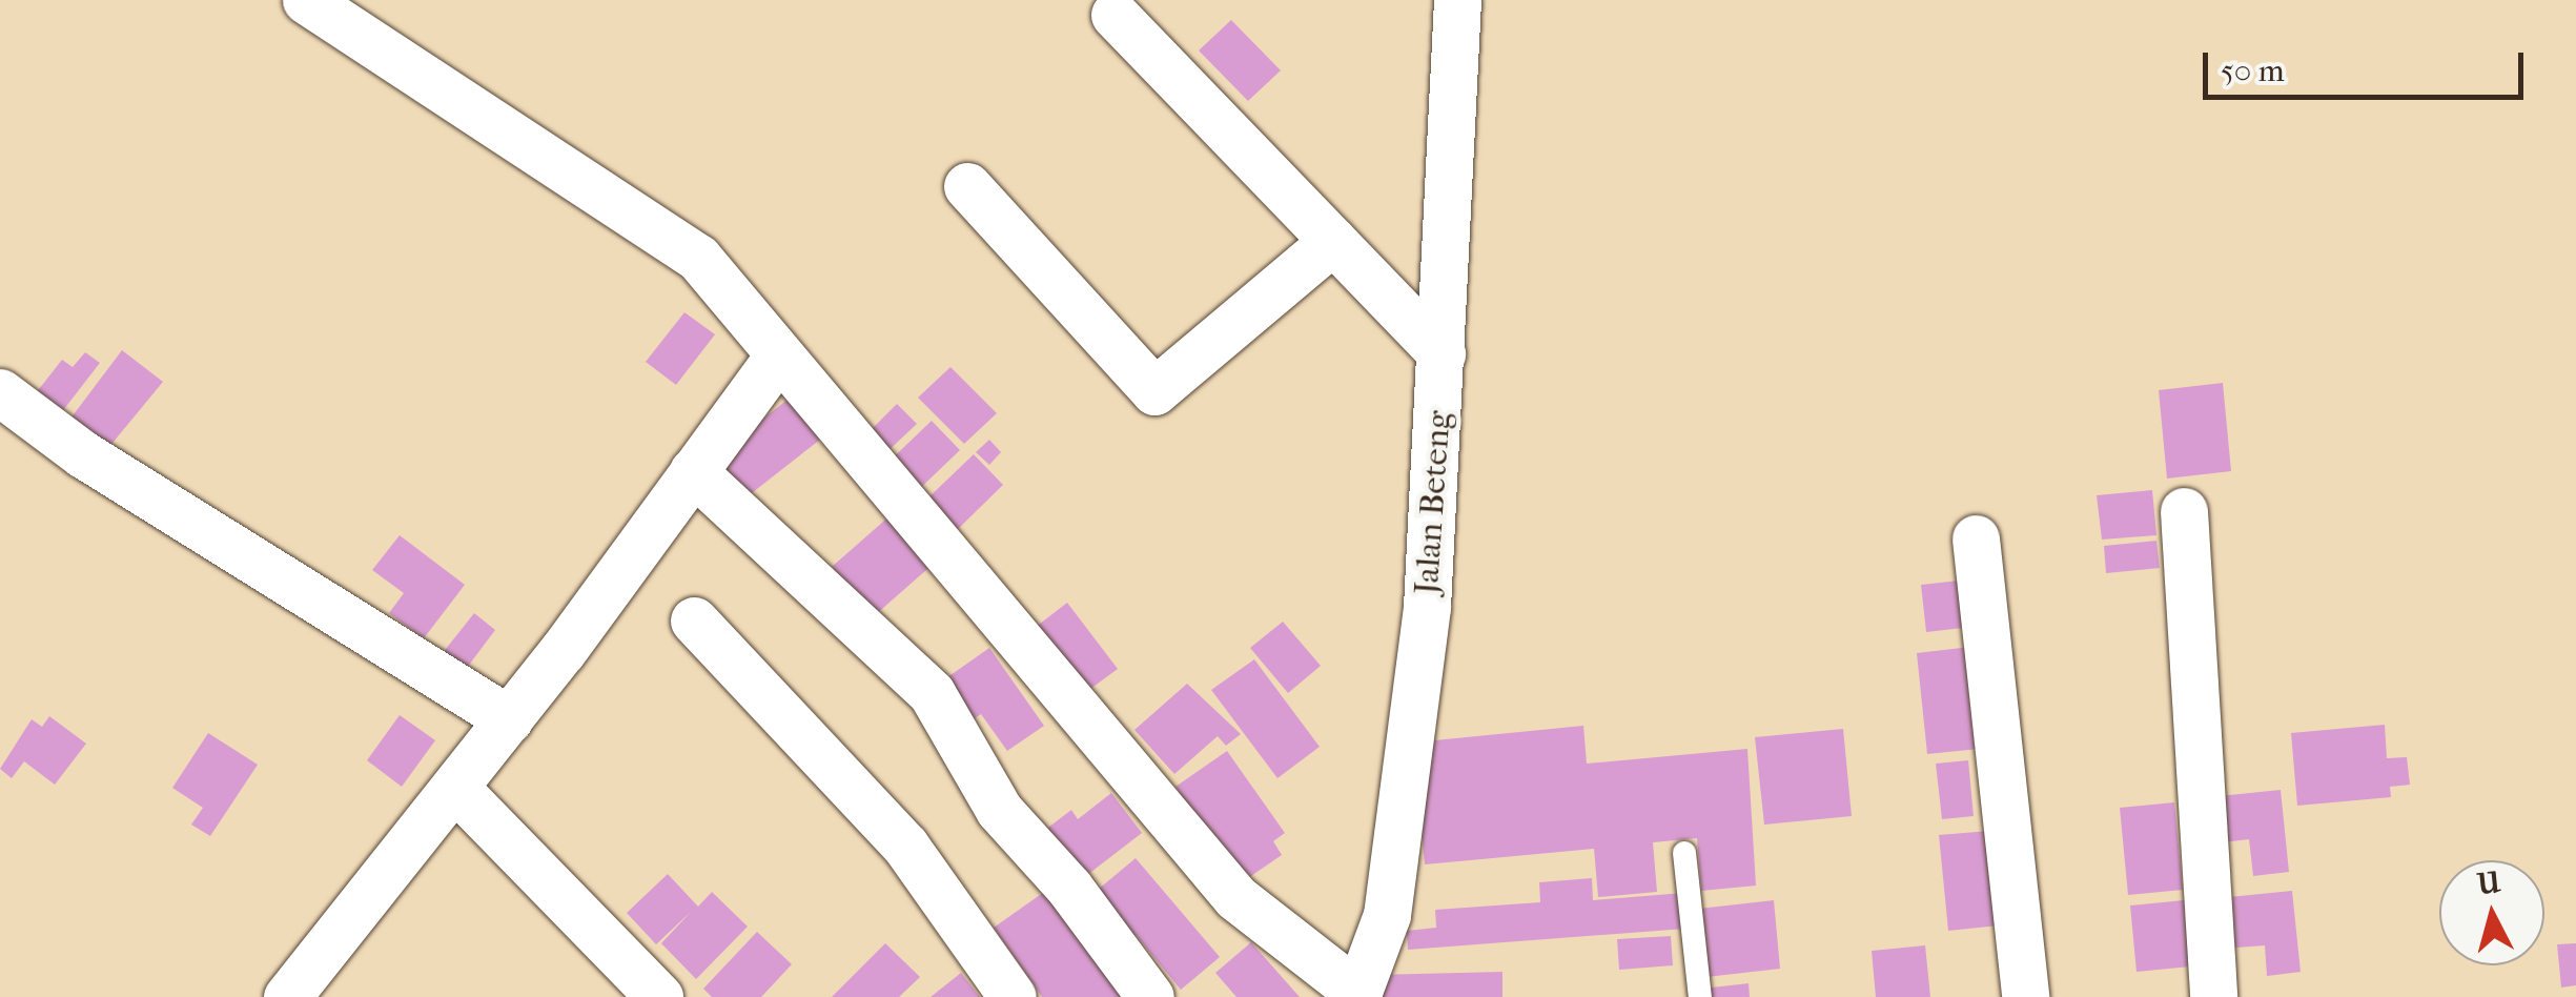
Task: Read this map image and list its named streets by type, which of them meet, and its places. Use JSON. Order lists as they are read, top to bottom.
{
  "streets": {
    "street": ["Jalan Beteng"]
  },
  "scale_bar": "50 m",
  "north": "top"
}
